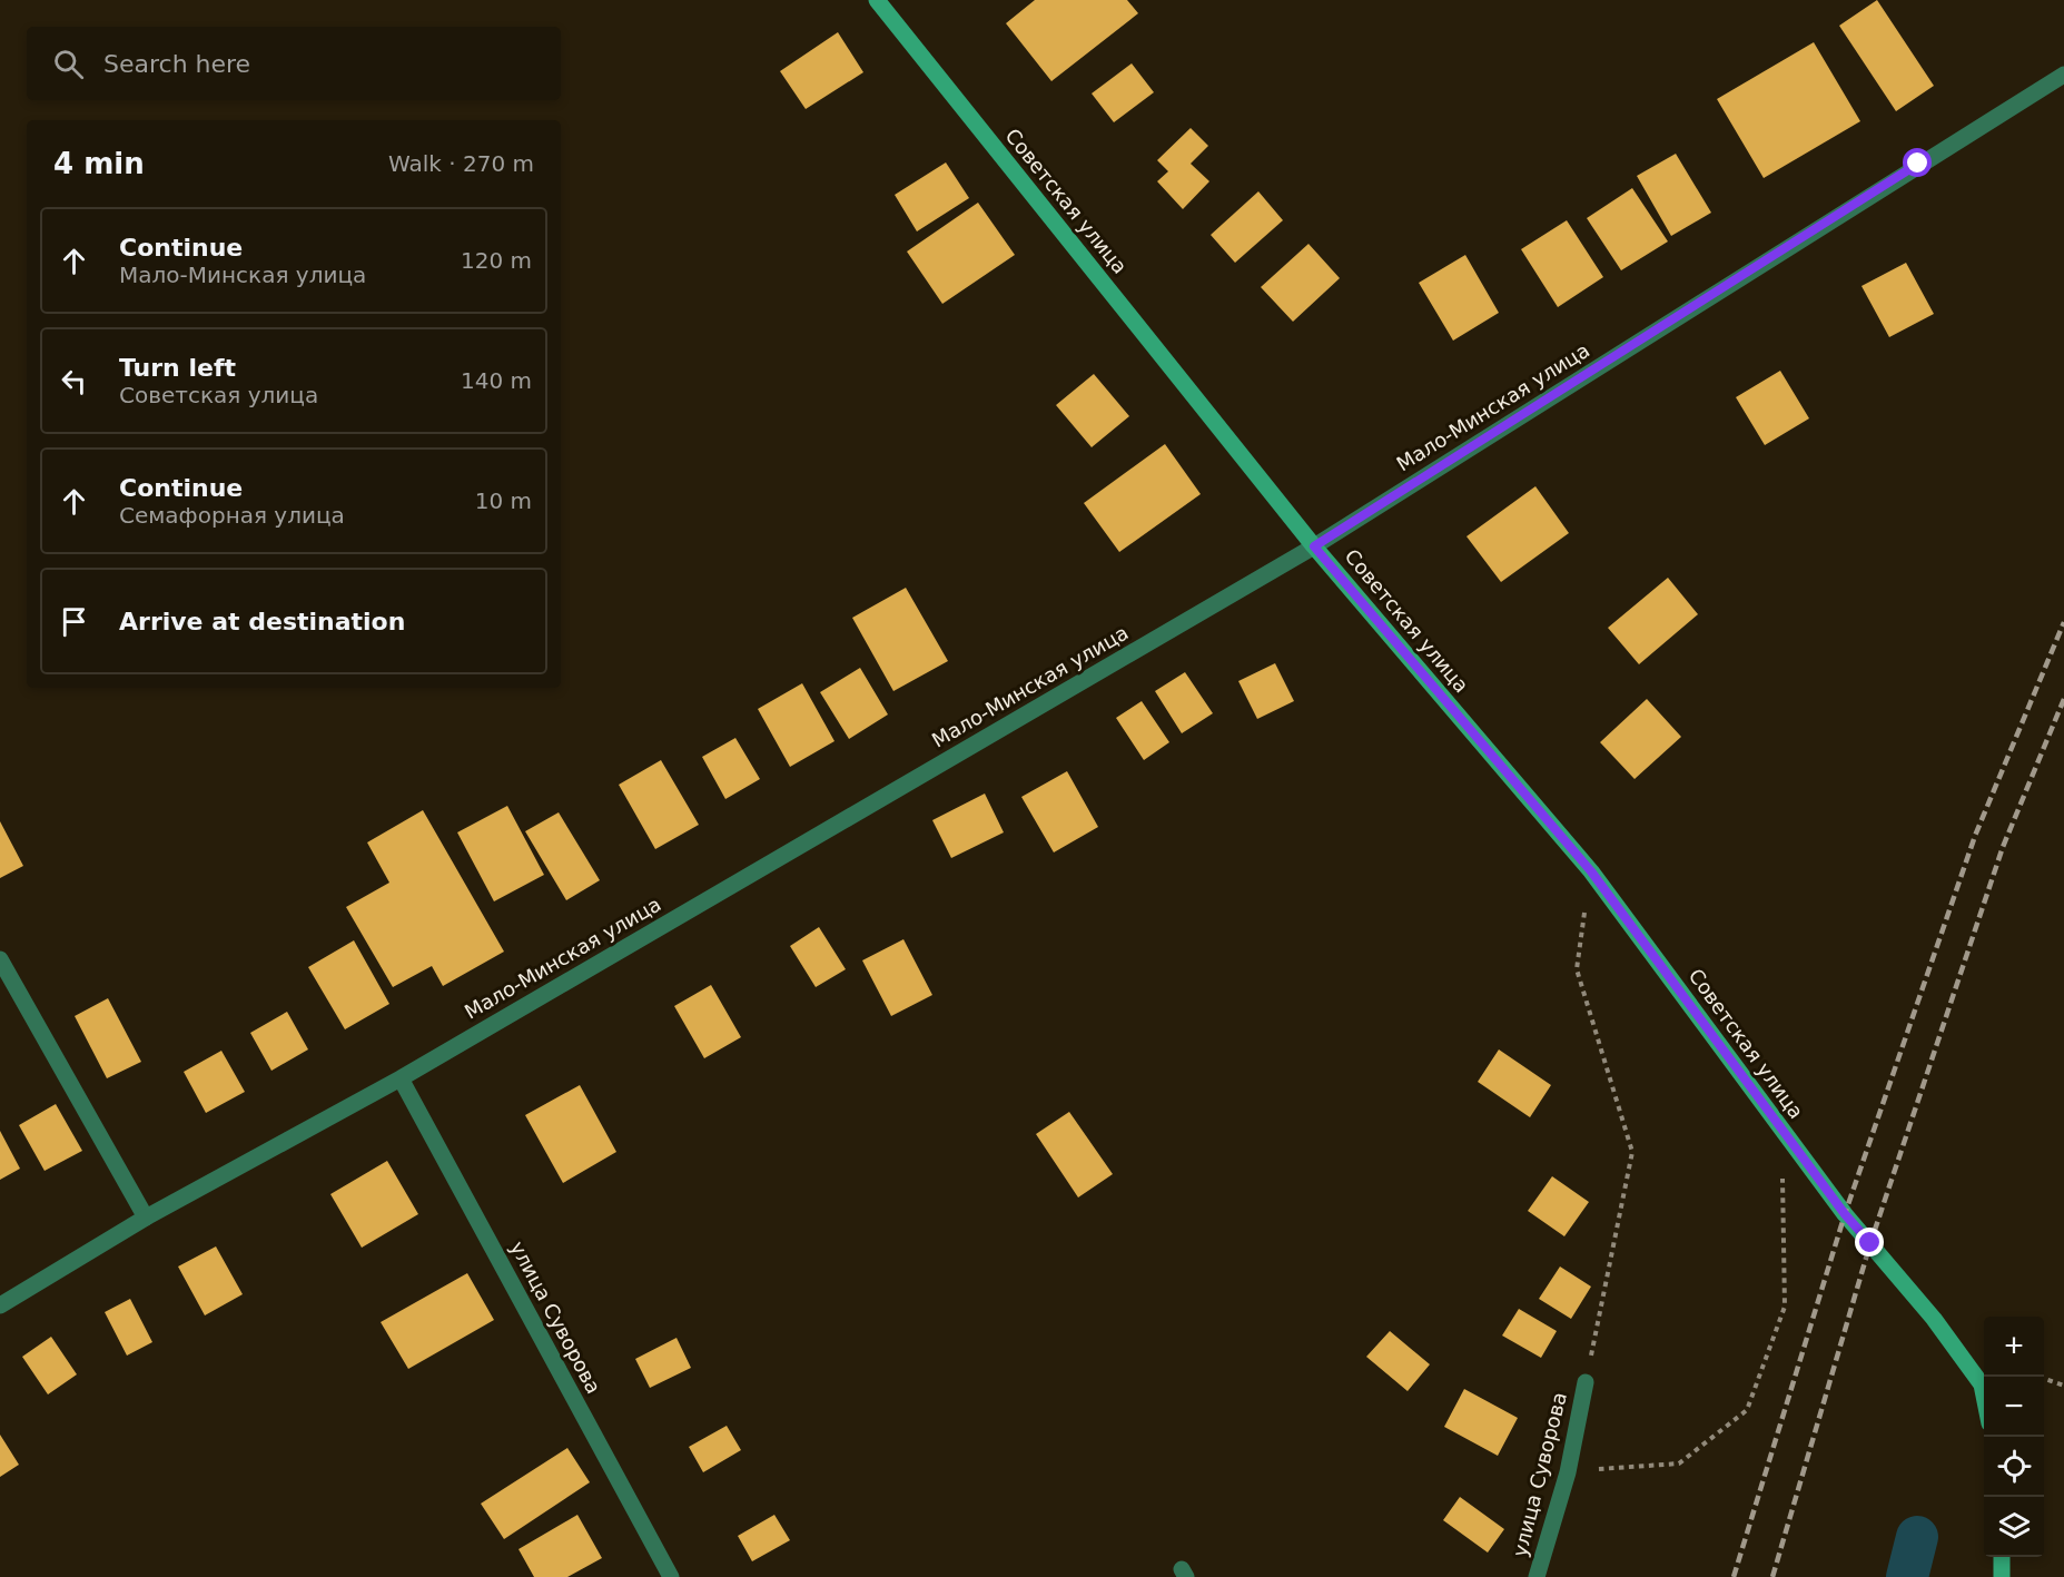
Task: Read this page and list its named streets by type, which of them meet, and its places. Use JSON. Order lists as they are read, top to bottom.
{
  "streets": {
    "street": ["Советская улица", "Мало-Минская улица", "улица Суворова"]
  },
  "crossings": [
    ["Советская улица", "Мало-Минская улица"],
    ["Мало-Минская улица", "улица Суворова"]
  ],
  "page": {
    "search": "Search here",
    "heading": ["4 min", "Walk · 270 m"],
    "list": [
      ["Continue", "Мало-Минская улица", "120 m"],
      ["Turn left", "Советская улица", "140 m"],
      ["Continue", "Семафорная улица", "10 m"],
      "Arrive at destination"
    ],
    "map_buttons": ["+", "−"]
  }
}
